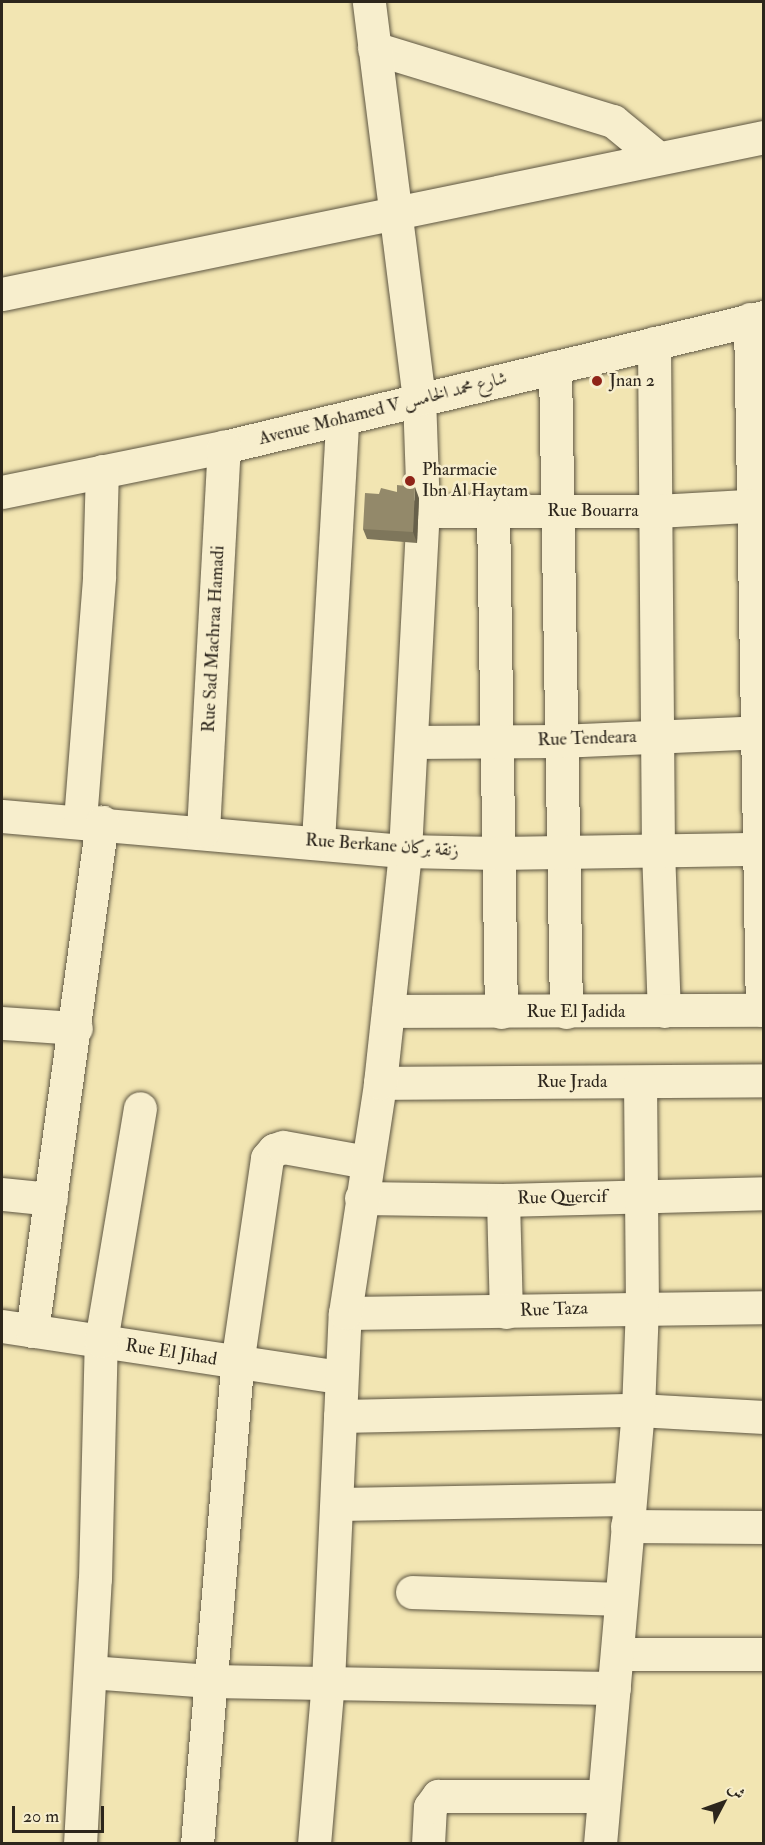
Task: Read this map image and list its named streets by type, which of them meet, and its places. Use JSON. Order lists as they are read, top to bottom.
{
  "streets": {
    "street": [
      "Avenue Mohamed V شارع محمد الخامس",
      "Rue Bouarra",
      "Rue Sad Machraa Hamadi",
      "Rue Tendeara",
      "Rue Berkane زنقة بركان",
      "Rue El Jadida",
      "Rue Jrada",
      "Rue Quercif",
      "Rue Taza",
      "Rue El Jihad"
    ]
  },
  "crossings": [
    ["Avenue Mohamed V شارع محمد الخامس", "Rue Sad Machraa Hamadi"],
    ["Rue Sad Machraa Hamadi", "Rue Berkane زنقة بركان"]
  ],
  "places": ["Jnan 2", "Pharmacie Ibn Al Haytam"],
  "scale_bar": "20 m",
  "north": "top right"
}
